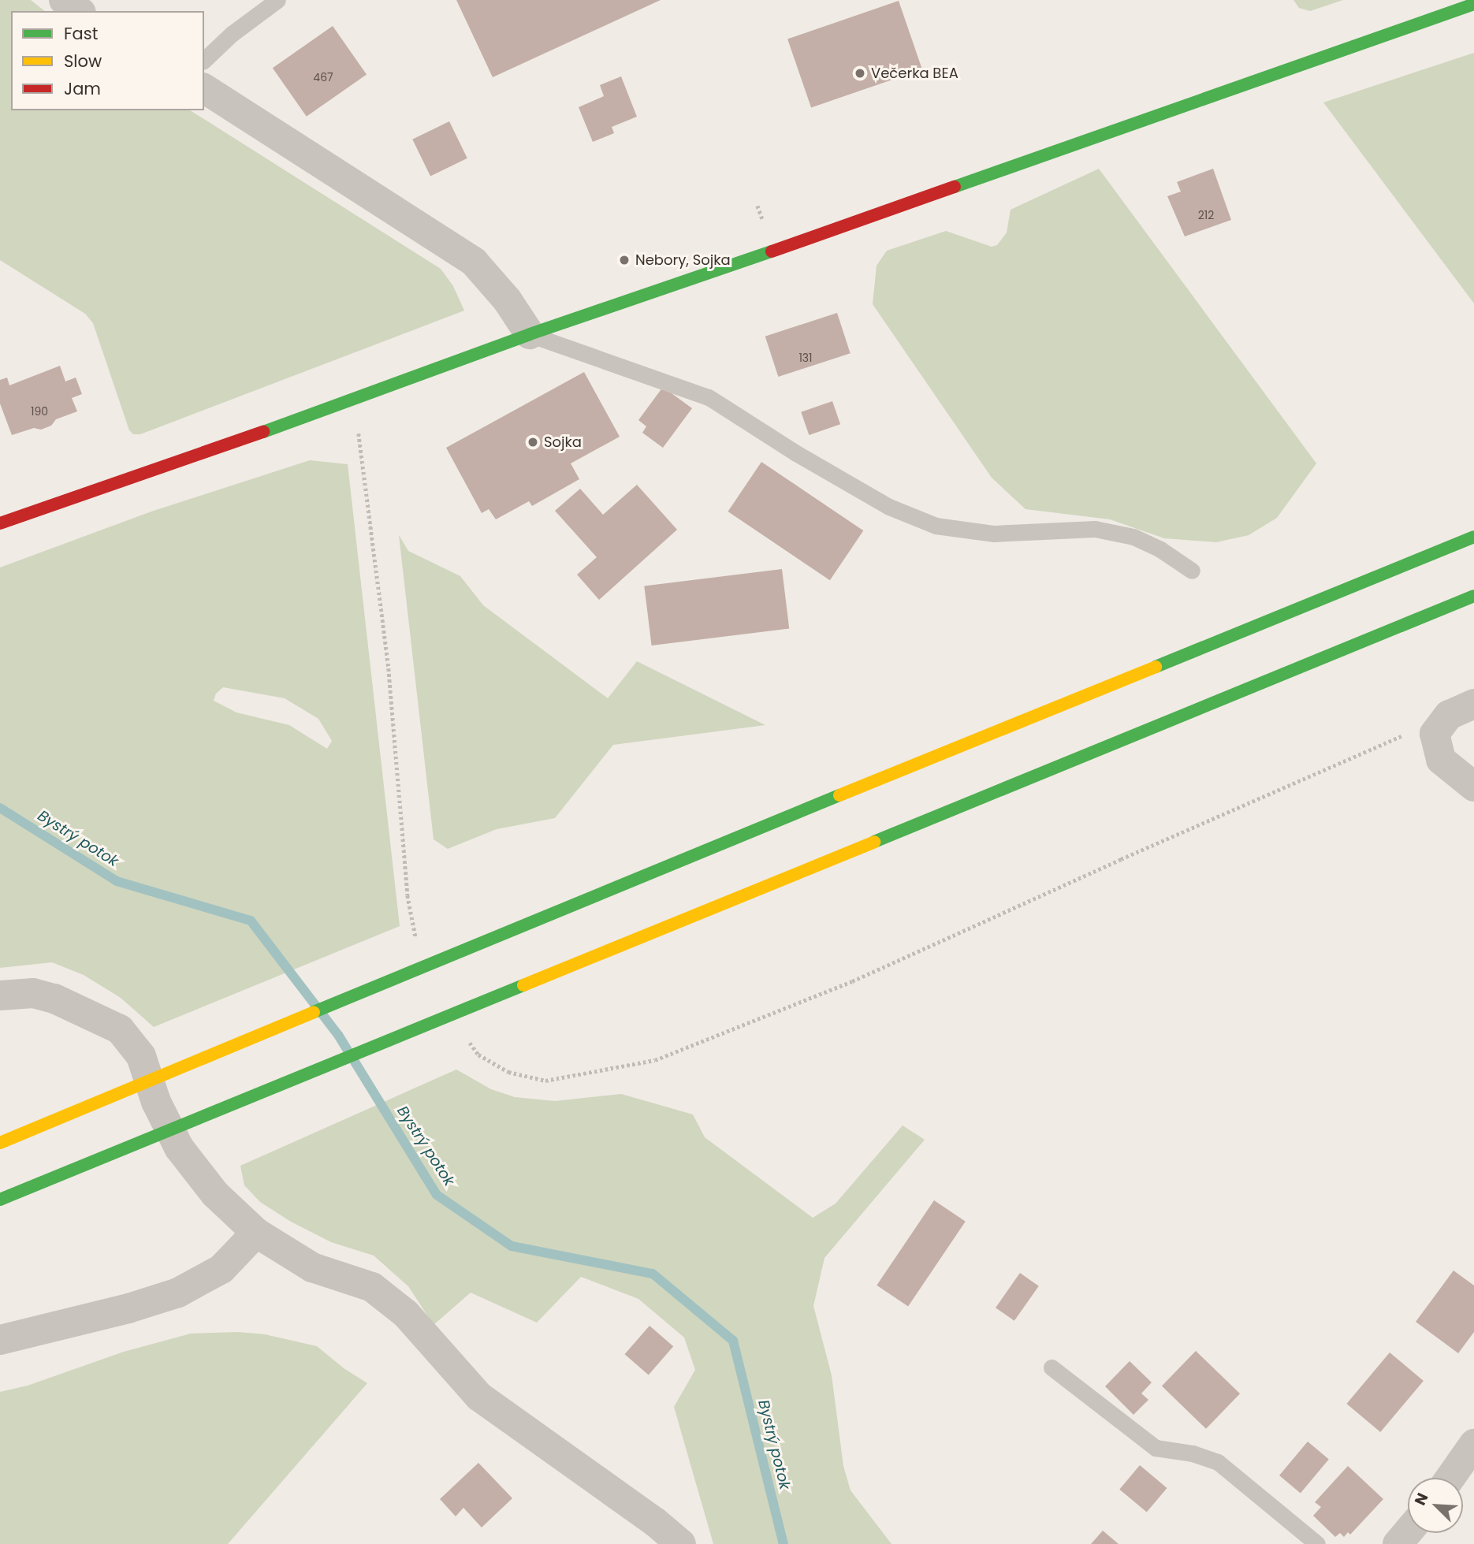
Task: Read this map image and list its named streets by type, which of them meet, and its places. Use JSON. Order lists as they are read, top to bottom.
{
  "water": ["Bystrý potok"],
  "places": ["Večerka BEA", "Nebory, Sojka", "Sojka"],
  "house_numbers": [
    "467",
    "212",
    "131",
    "190"
  ],
  "legend": ["Fast", "Slow", "Jam"],
  "north": "top left"
}
